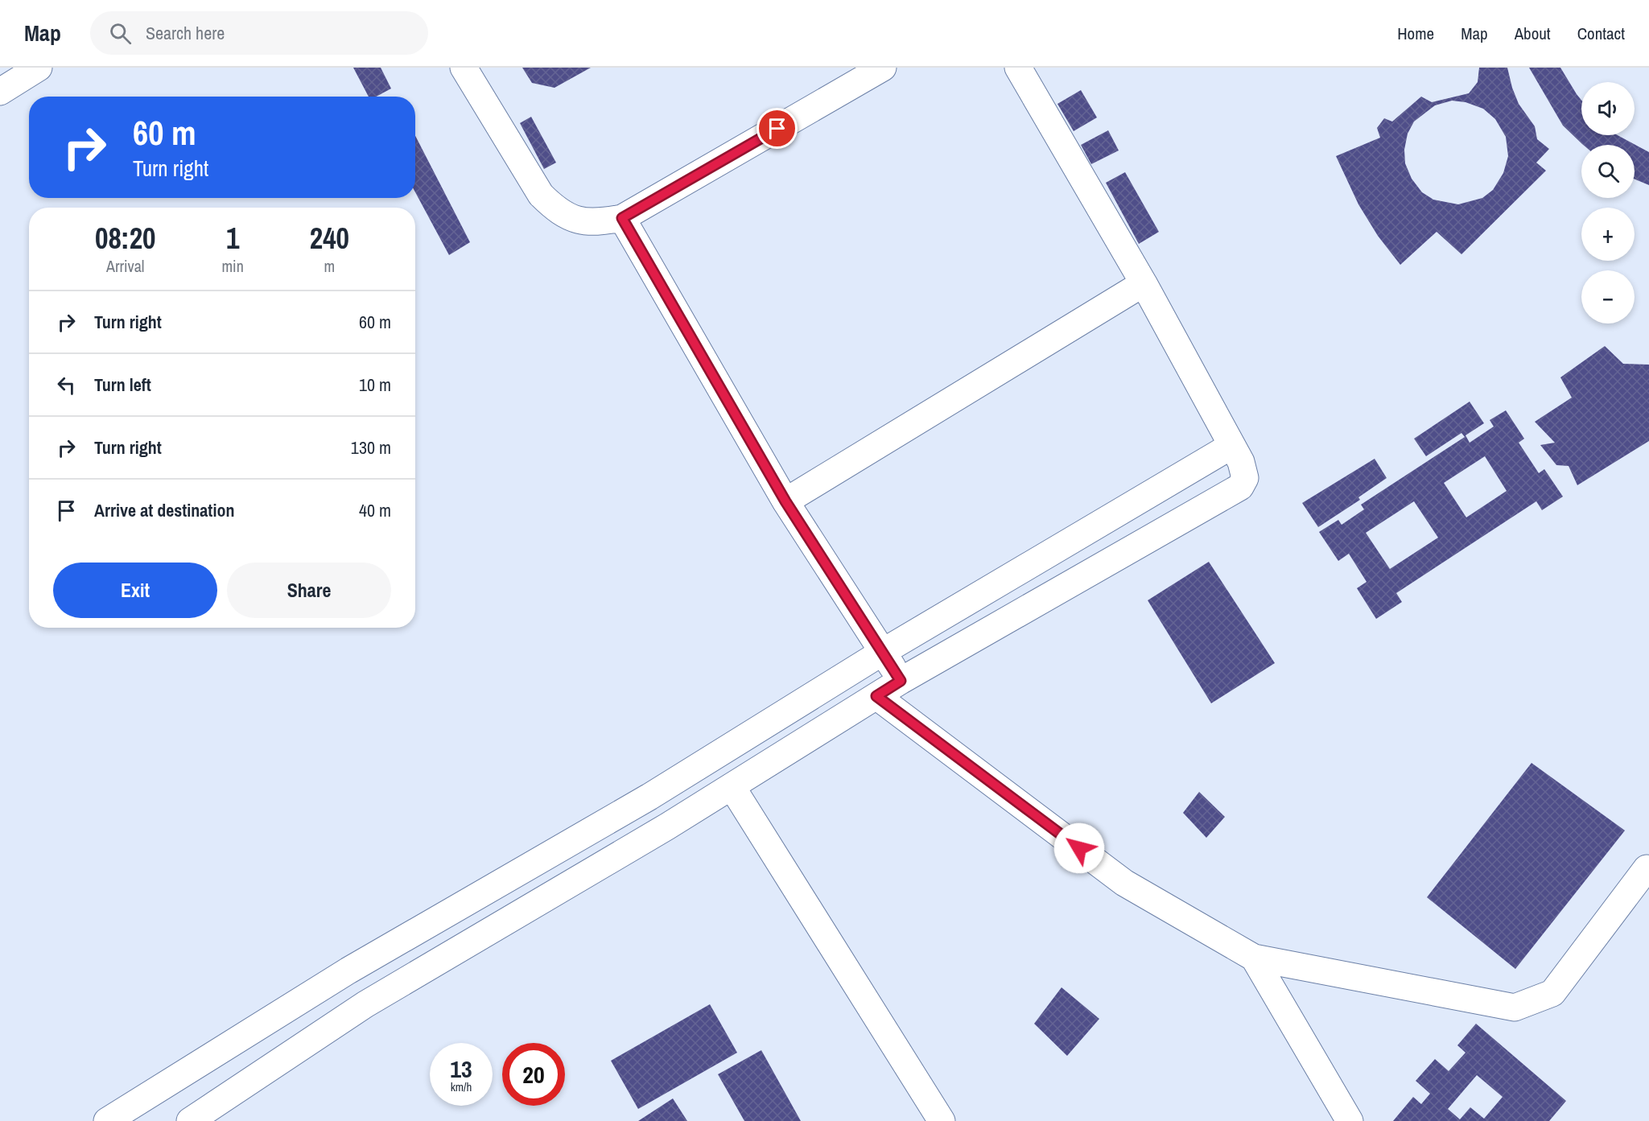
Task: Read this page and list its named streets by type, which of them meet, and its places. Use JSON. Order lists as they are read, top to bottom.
{
  "page": {
    "header": "Map",
    "search": "Search here",
    "nav": [
      "Home",
      "Map",
      "About",
      "Contact"
    ],
    "map_buttons": ["+", "−"],
    "turn": ["60 m", "Turn right"],
    "eta": [
      "08:20",
      "Arrival",
      "1",
      "min",
      "240",
      "m"
    ],
    "list": [
      {
        "name": "Turn right",
        "value": "60 m"
      },
      {
        "name": "Turn left",
        "value": "10 m"
      },
      {
        "name": "Turn right",
        "value": "130 m"
      },
      {
        "name": "Arrive at destination",
        "value": "40 m"
      }
    ],
    "buttons": ["Exit", "Share"],
    "speed": "13 km/h",
    "limit": "20"
  }
}
